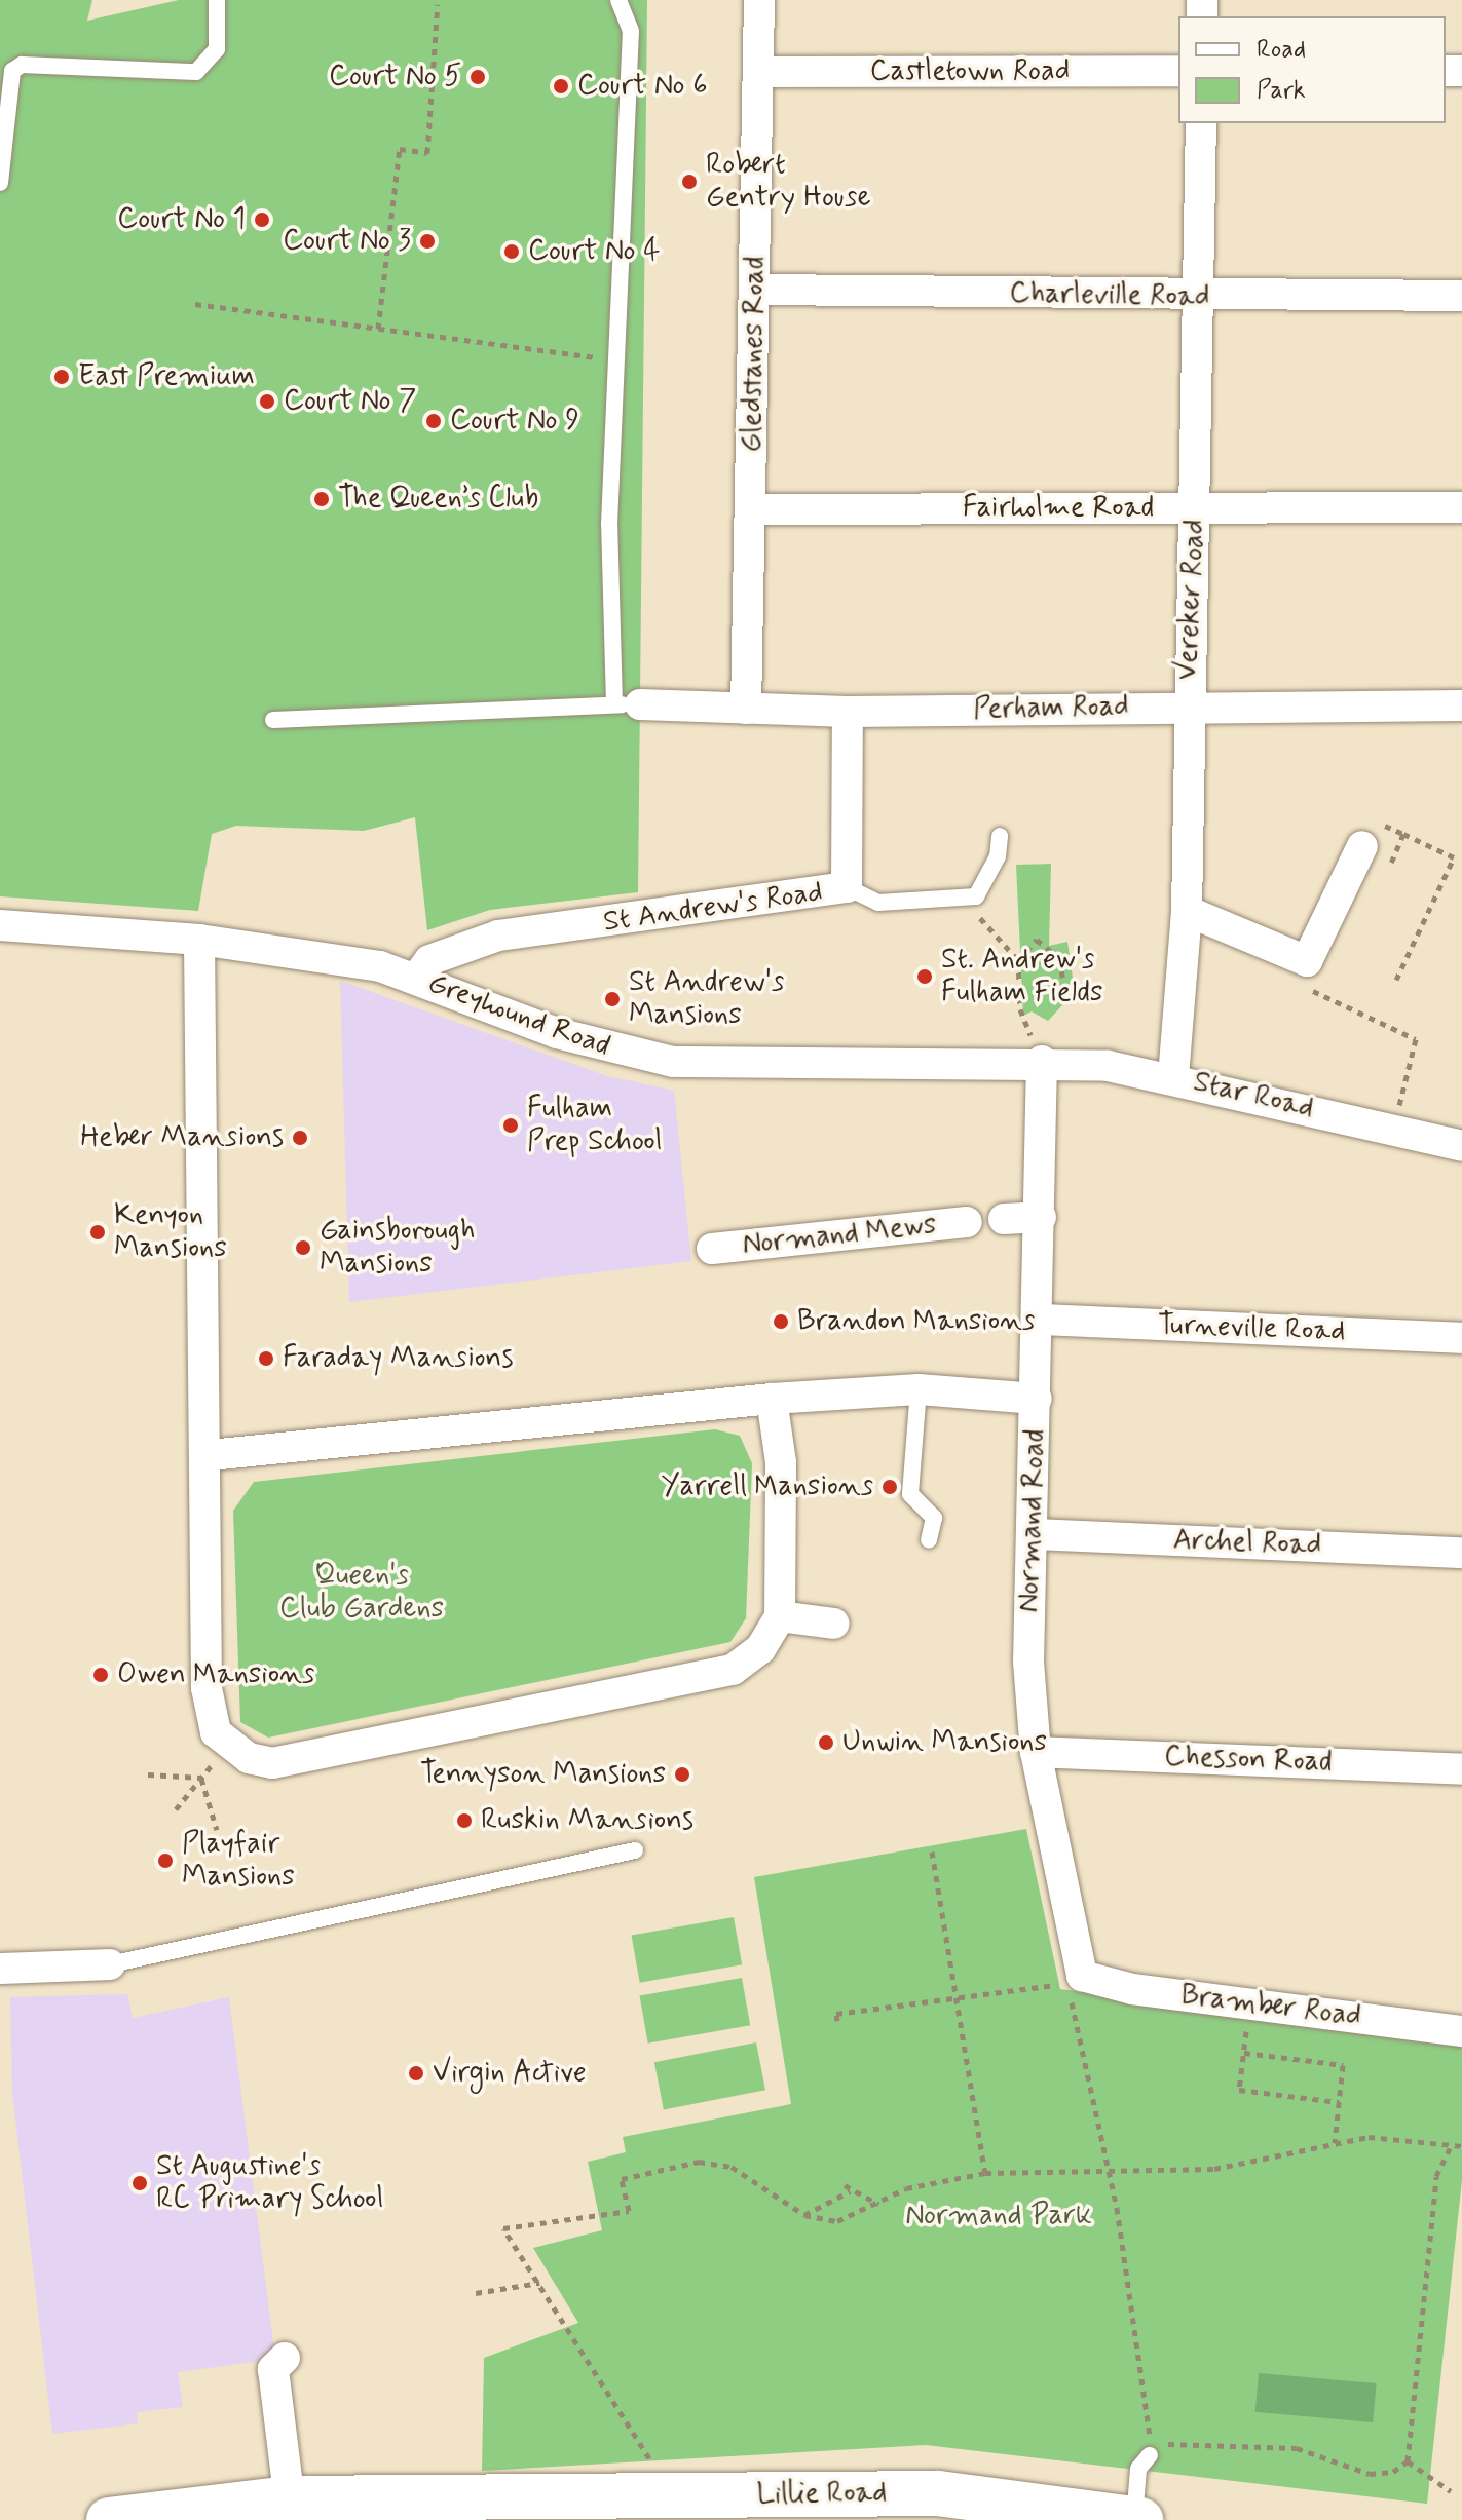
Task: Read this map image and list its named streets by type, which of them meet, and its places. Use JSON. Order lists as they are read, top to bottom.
{
  "streets": {
    "main road": ["Lillie Road"],
    "street": [
      "Castletown Road",
      "Charleville Road",
      "Gledstanes Road",
      "Fairholme Road",
      "Vereker Road",
      "Perham Road",
      "St Andrew's Road",
      "Greyhound Road",
      "Star Road",
      "Normand Mews",
      "Turneville Road",
      "Normand Road",
      "Archel Road",
      "Chesson Road",
      "Bramber Road"
    ]
  },
  "crossings": [
    ["Castletown Road", "Gledstanes Road"],
    ["Charleville Road", "Gledstanes Road"],
    ["Charleville Road", "Vereker Road"],
    ["Gledstanes Road", "Fairholme Road"],
    ["Gledstanes Road", "Perham Road"],
    ["Fairholme Road", "Vereker Road"],
    ["Vereker Road", "Perham Road"],
    ["Vereker Road", "Star Road"],
    ["Perham Road", "St Andrew's Road"],
    ["St Andrew's Road", "Greyhound Road"],
    ["Greyhound Road", "Star Road"],
    ["Greyhound Road", "Normand Road"],
    ["Star Road", "Normand Road"],
    ["Turneville Road", "Normand Road"],
    ["Normand Road", "Archel Road"],
    ["Normand Road", "Chesson Road"],
    ["Normand Road", "Bramber Road"]
  ],
  "parks": ["Queen's Club Gardens", "Normand Park"],
  "places": [
    "Court No 5",
    "Court No 6",
    "Robert Gentry House",
    "Court No 1",
    "Court No 3",
    "Court No 4",
    "East Premium",
    "Court No 7",
    "Court No 9",
    "The Queen’s Club",
    "St. Andrew's Fulham Fields",
    "St Andrew's Mansions",
    "Fulham Prep School",
    "Heber Mansions",
    "Kenyon Mansions",
    "Gainsborough Mansions",
    "Brandon Mansions",
    "Faraday Mansions",
    "Yarrell Mansions",
    "Owen Mansions",
    "Unwin Mansions",
    "Tennyson Mansions",
    "Ruskin Mansions",
    "Playfair Mansions",
    "Virgin Active",
    "St Augustine's RC Primary School"
  ],
  "legend": ["Road", "Park"]
}
